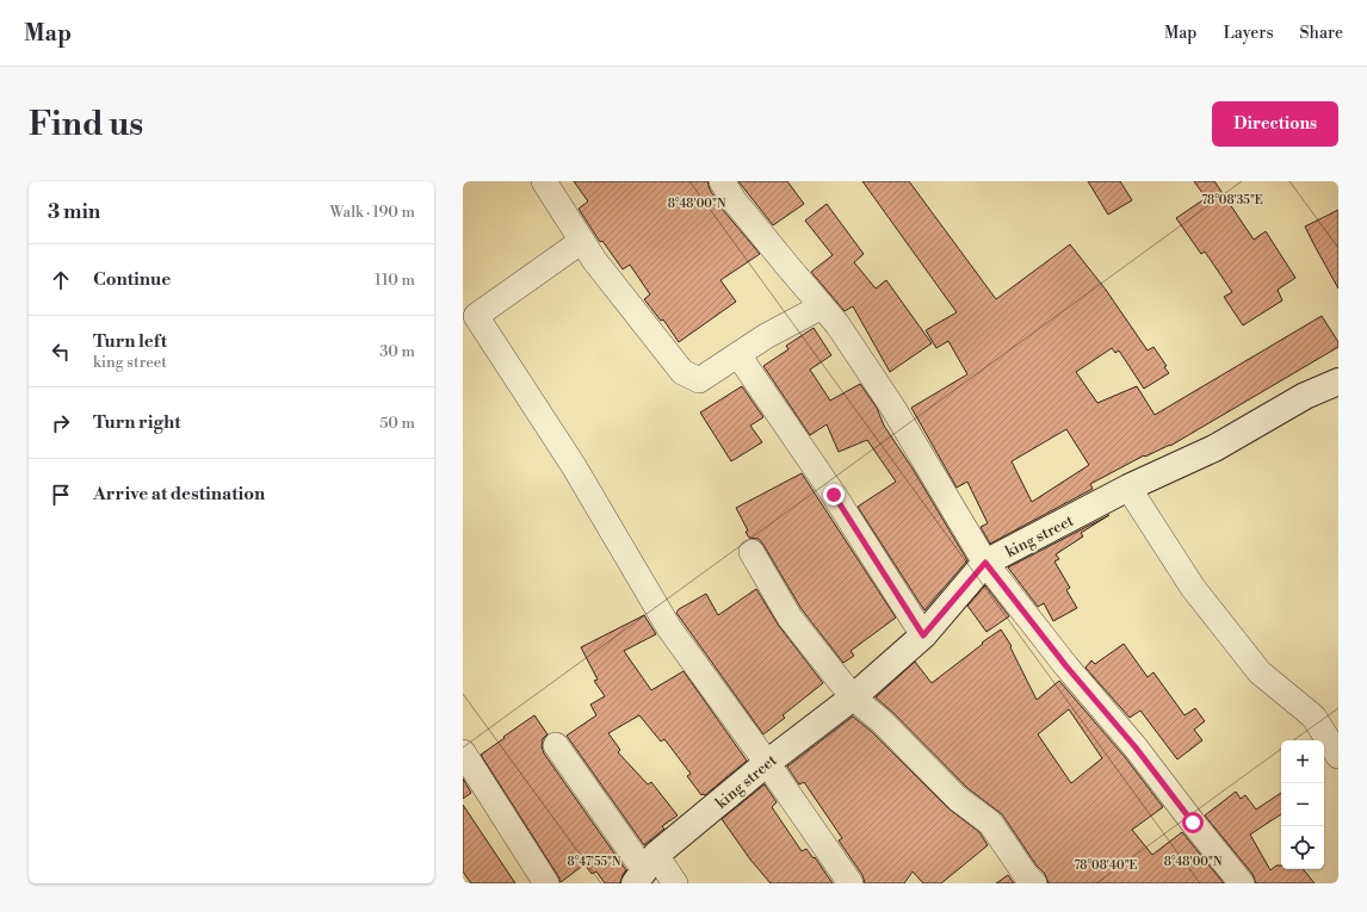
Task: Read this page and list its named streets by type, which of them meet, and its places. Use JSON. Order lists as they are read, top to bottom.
{
  "streets": {
    "street": ["king street"]
  },
  "page": {
    "header": "Map",
    "nav": ["Map", "Layers", "Share"],
    "buttons": "Directions",
    "title": "Find us",
    "heading": ["3 min", "Walk · 190 m"],
    "list": [
      ["Continue", "110 m"],
      ["Turn left", "king street", "30 m"],
      ["Turn right", "50 m"],
      "Arrive at destination"
    ],
    "map_buttons": ["+", "−"]
  },
  "coordinates": [
    "78°08'35\"E",
    "8°48'00\"N",
    "8°47'55\"N",
    "78°08'40\"E"
  ]
}
